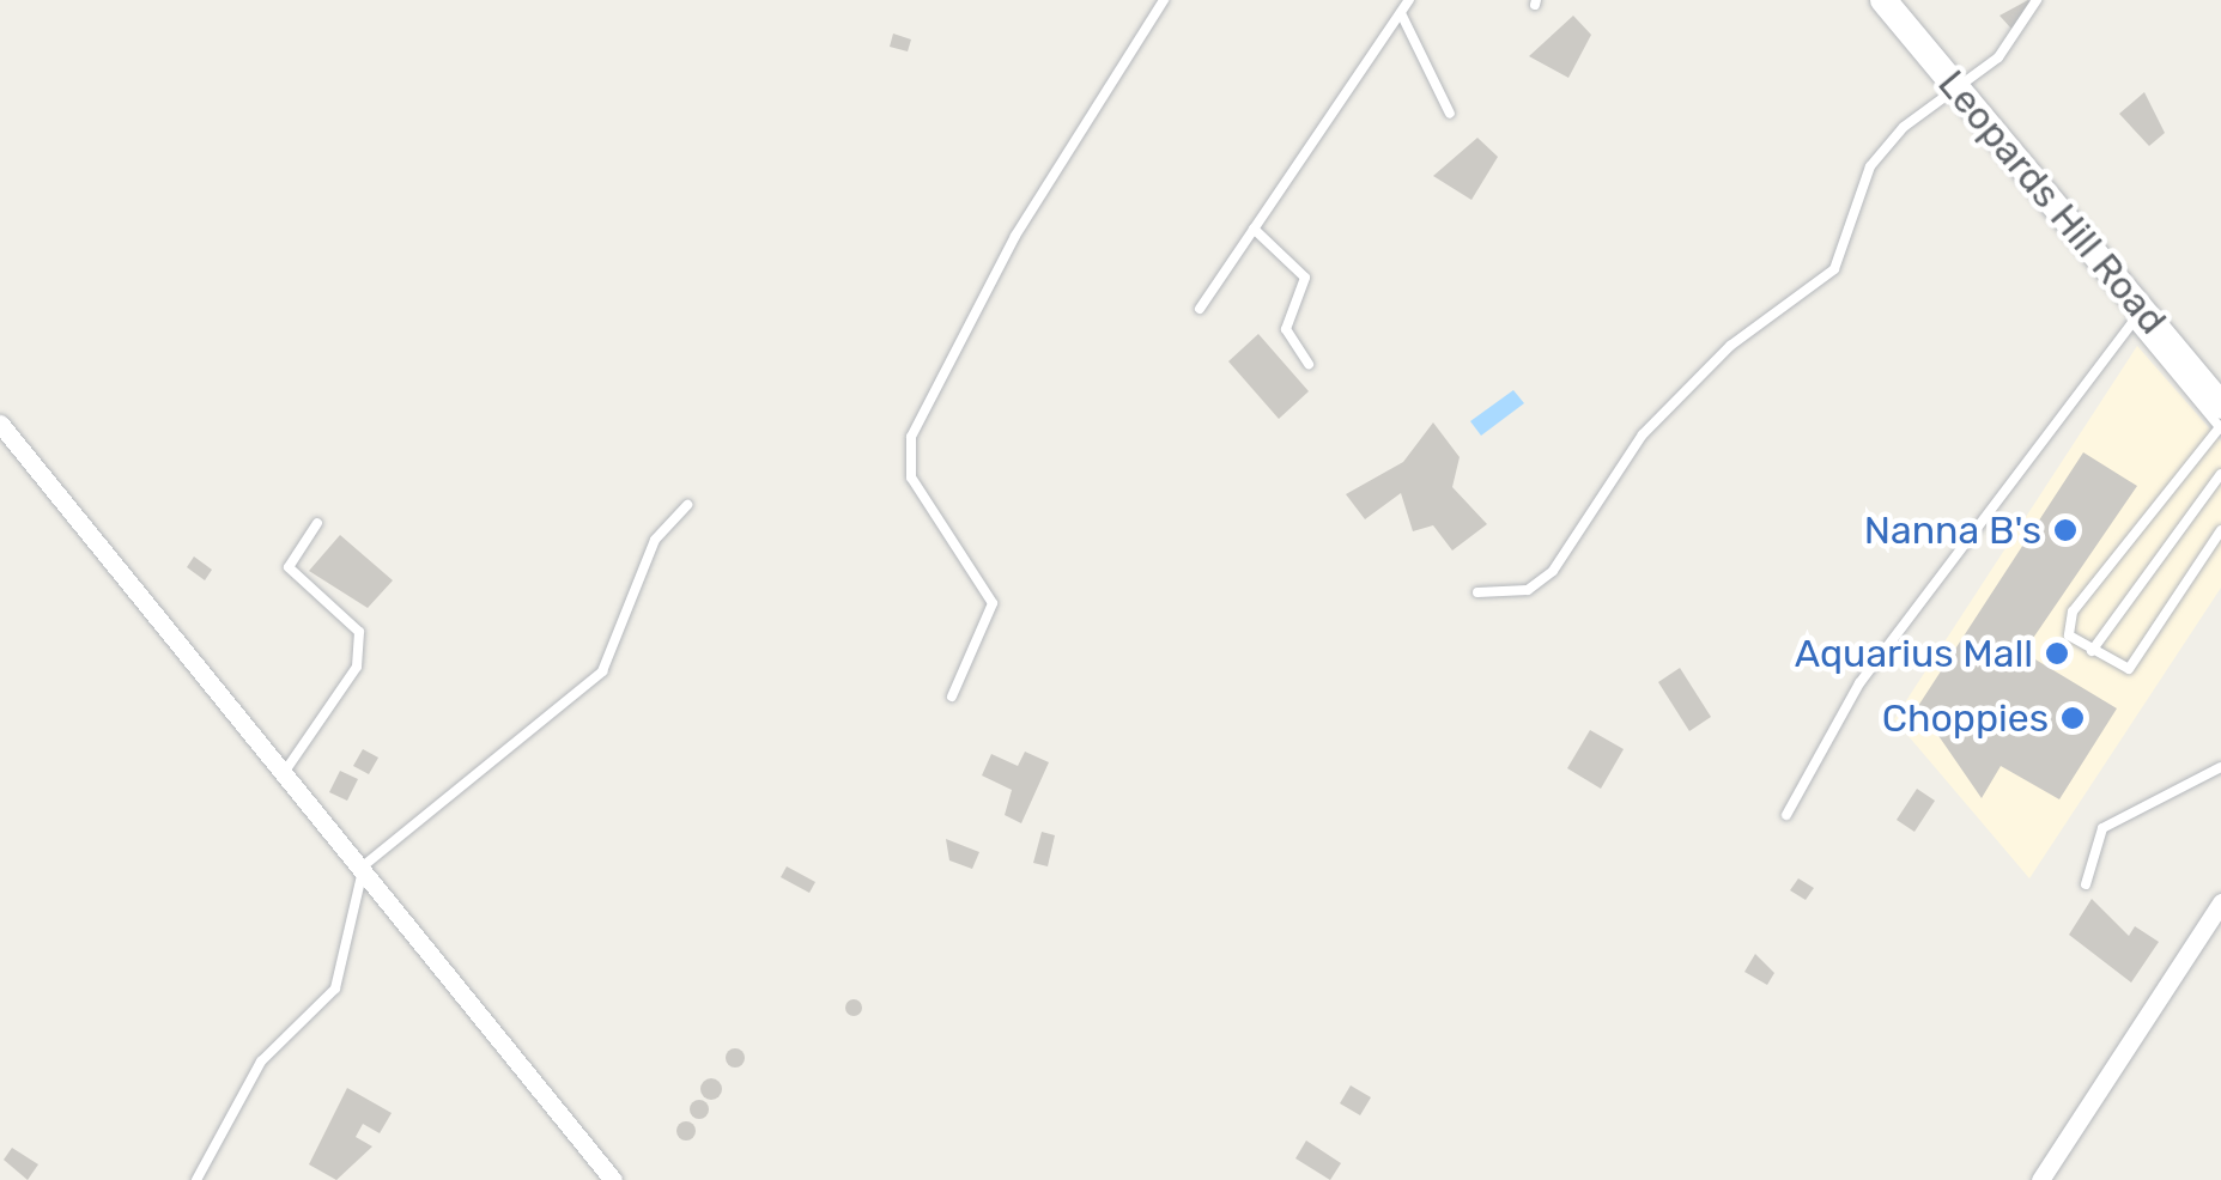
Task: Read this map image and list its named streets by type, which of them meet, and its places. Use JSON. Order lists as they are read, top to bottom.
{
  "streets": {
    "main road": ["Leopards Hill Road"]
  },
  "places": ["Nanna B's", "Aquarius Mall", "Choppies"]
}
